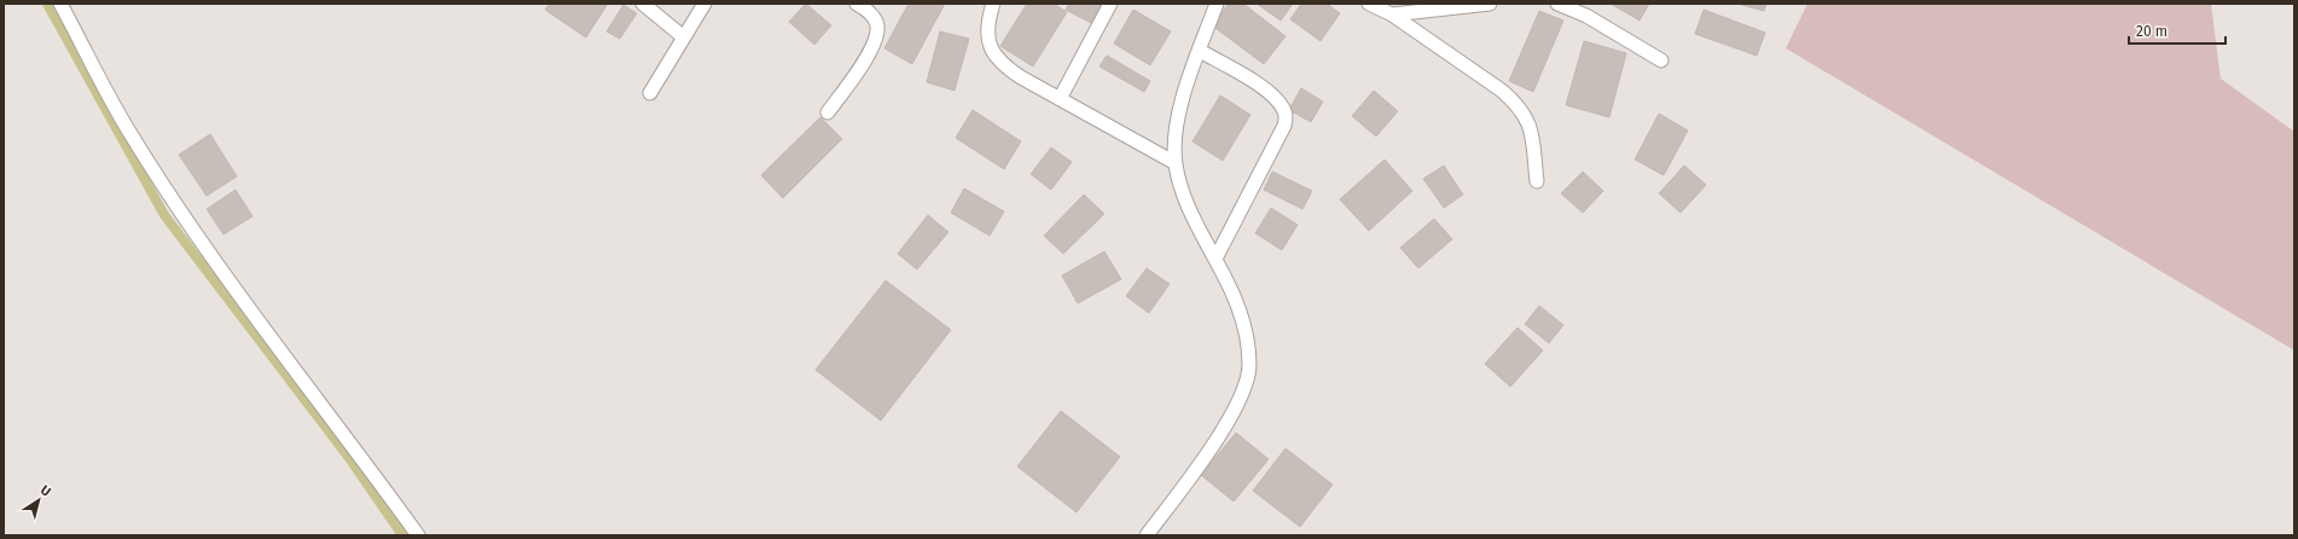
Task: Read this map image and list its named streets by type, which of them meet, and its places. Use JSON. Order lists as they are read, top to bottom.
{
  "scale_bar": "20 m",
  "north": "top right"
}
